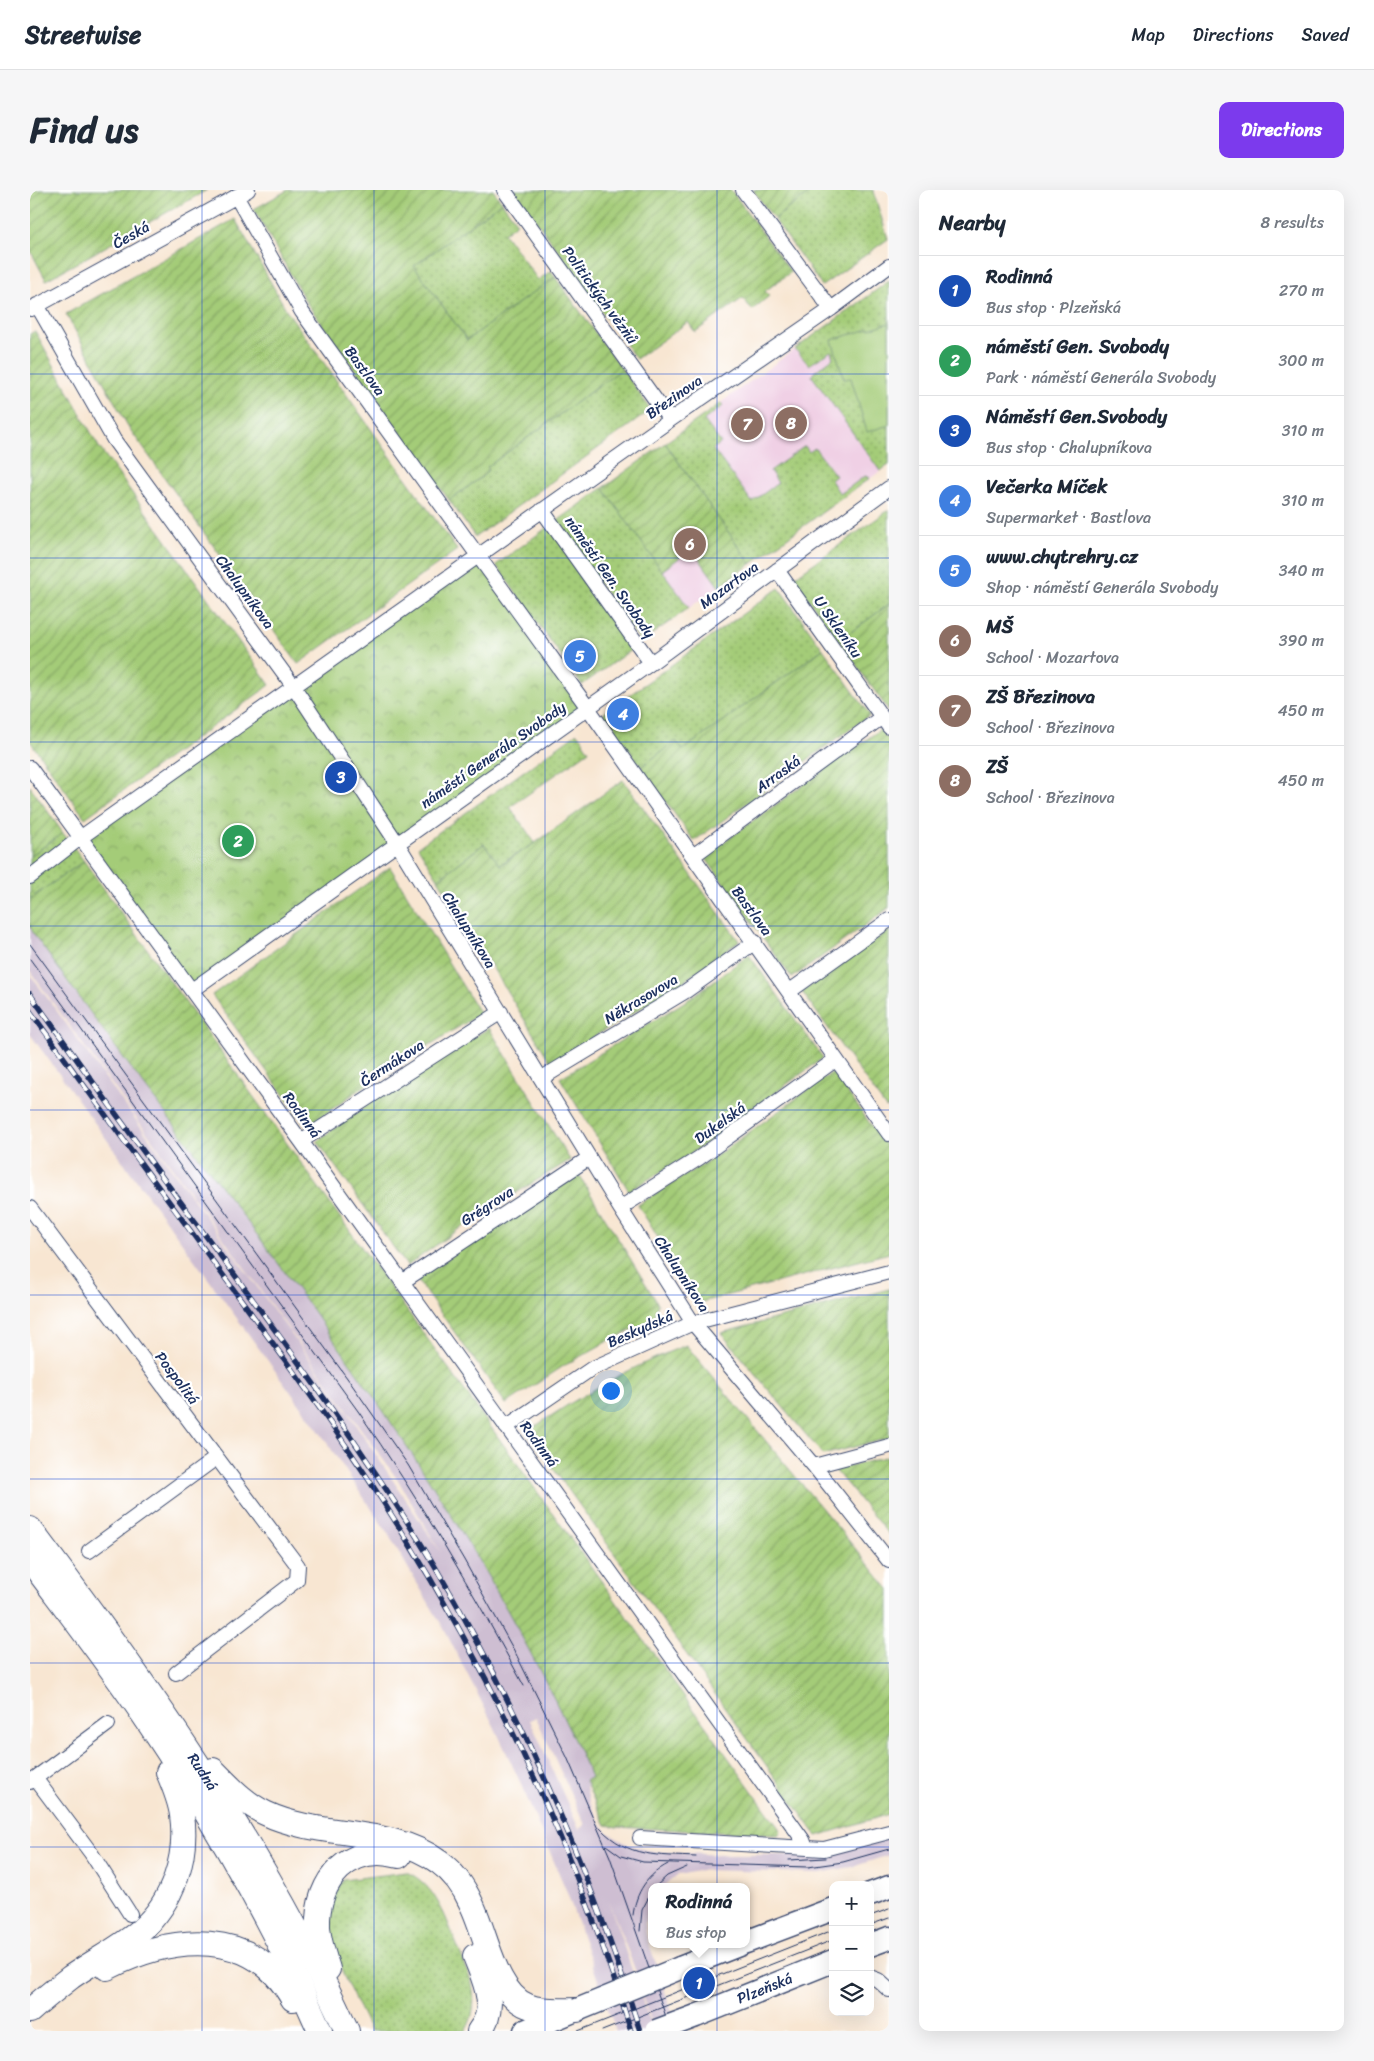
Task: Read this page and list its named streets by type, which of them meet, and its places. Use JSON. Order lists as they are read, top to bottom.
{
  "streets": {
    "highway": ["Rudná"],
    "main road": ["Plzeňská"],
    "street": [
      "Česká",
      "Politických vězňů",
      "Bastlova",
      "Březinova",
      "náměstí Gen. Svobody",
      "Mozartova",
      "Chalupníkova",
      "U Skleníku",
      "náměstí Generála Svobody",
      "Arraská",
      "Někrasovova",
      "Čermákova",
      "Rodinná",
      "Dukelská",
      "Grégrova",
      "Beskydská",
      "Pospolitá"
    ]
  },
  "crossings": [
    ["Česká", "Bastlova"],
    ["Česká", "Chalupníkova"],
    ["Politických vězňů", "Březinova"],
    ["Bastlova", "Březinova"],
    ["Bastlova", "Mozartova"],
    ["Bastlova", "náměstí Generála Svobody"],
    ["Bastlova", "Arraská"],
    ["Bastlova", "Někrasovova"],
    ["Bastlova", "Dukelská"],
    ["Březinova", "náměstí Gen. Svobody"],
    ["Březinova", "náměstí Generála Svobody"],
    ["náměstí Gen. Svobody", "Mozartova"],
    ["Mozartova", "U Skleníku"],
    ["Mozartova", "náměstí Generála Svobody"],
    ["Chalupníkova", "náměstí Generála Svobody"],
    ["Chalupníkova", "Někrasovova"],
    ["Chalupníkova", "Čermákova"],
    ["Chalupníkova", "Dukelská"],
    ["Chalupníkova", "Grégrova"],
    ["Chalupníkova", "Beskydská"],
    ["U Skleníku", "Arraská"],
    ["náměstí Generála Svobody", "Rodinná"],
    ["Čermákova", "Rodinná"],
    ["Rodinná", "Grégrova"],
    ["Rodinná", "Beskydská"]
  ],
  "page": {
    "header": "Streetwise",
    "nav": ["Map", "Directions", "Saved"],
    "title": "Find us",
    "buttons": "Directions",
    "heading": ["Nearby", "8 results"],
    "list": [
      {
        "mark": "1",
        "name": "Rodinná",
        "note": "Bus stop · Plzeňská",
        "value": "270 m"
      },
      {
        "mark": "2",
        "name": "náměstí Gen. Svobody",
        "note": "Park · náměstí Generála Svobody",
        "value": "300 m"
      },
      {
        "mark": "3",
        "name": "Náměstí Gen.Svobody",
        "note": "Bus stop · Chalupníkova",
        "value": "310 m"
      },
      {
        "mark": "4",
        "name": "Večerka Míček",
        "note": "Supermarket · Bastlova",
        "value": "310 m"
      },
      {
        "mark": "5",
        "name": "www.chytrehry.cz",
        "note": "Shop · náměstí Generála Svobody",
        "value": "340 m"
      },
      {
        "mark": "6",
        "name": "MŠ",
        "note": "School · Mozartova",
        "value": "390 m"
      },
      {
        "mark": "7",
        "name": "ZŠ Březinova",
        "note": "School · Březinova",
        "value": "450 m"
      },
      {
        "mark": "8",
        "name": "ZŠ",
        "note": "School · Březinova",
        "value": "450 m"
      }
    ],
    "pins": [
      "8",
      "7",
      "6",
      "5",
      "4",
      "3",
      "2",
      "1"
    ],
    "map_buttons": ["+", "−"],
    "popup": ["Rodinná", "Bus stop"]
  }
}
